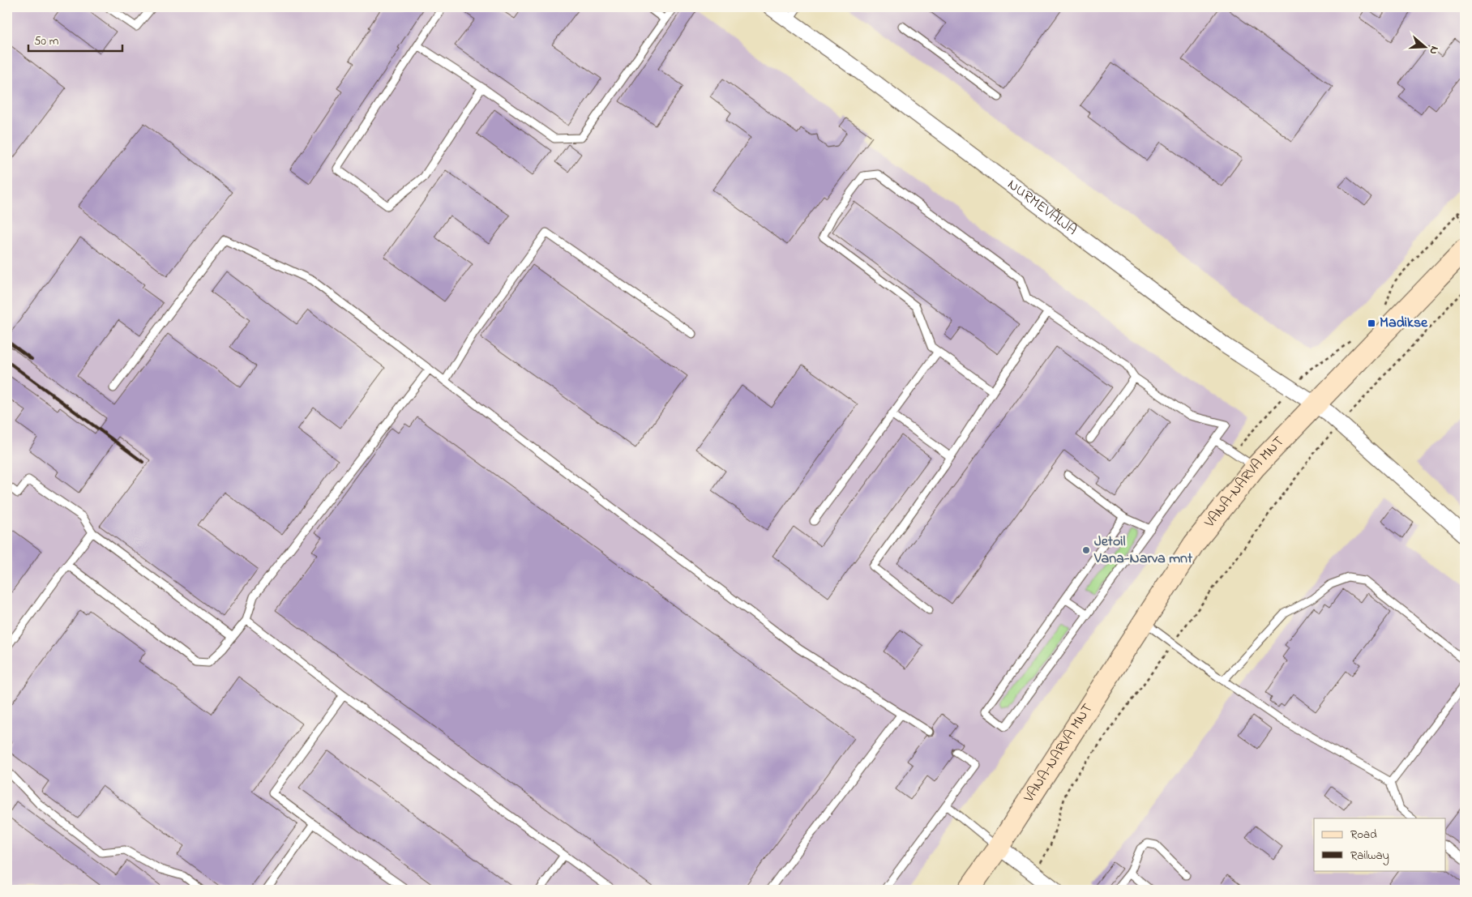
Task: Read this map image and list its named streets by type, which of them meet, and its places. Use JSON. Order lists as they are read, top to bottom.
{
  "streets": {
    "main road": ["VANA-NARVA MNT"],
    "street": ["NURMEVÄLJA"]
  },
  "crossings": [
    ["NURMEVÄLJA", "VANA-NARVA MNT"]
  ],
  "places": {
    "transit": ["Madikse"],
    "other": ["Jetoil Vana-Narva mnt"]
  },
  "legend": ["Road", "Railway"],
  "scale_bar": "50 m",
  "north": "right"
}
